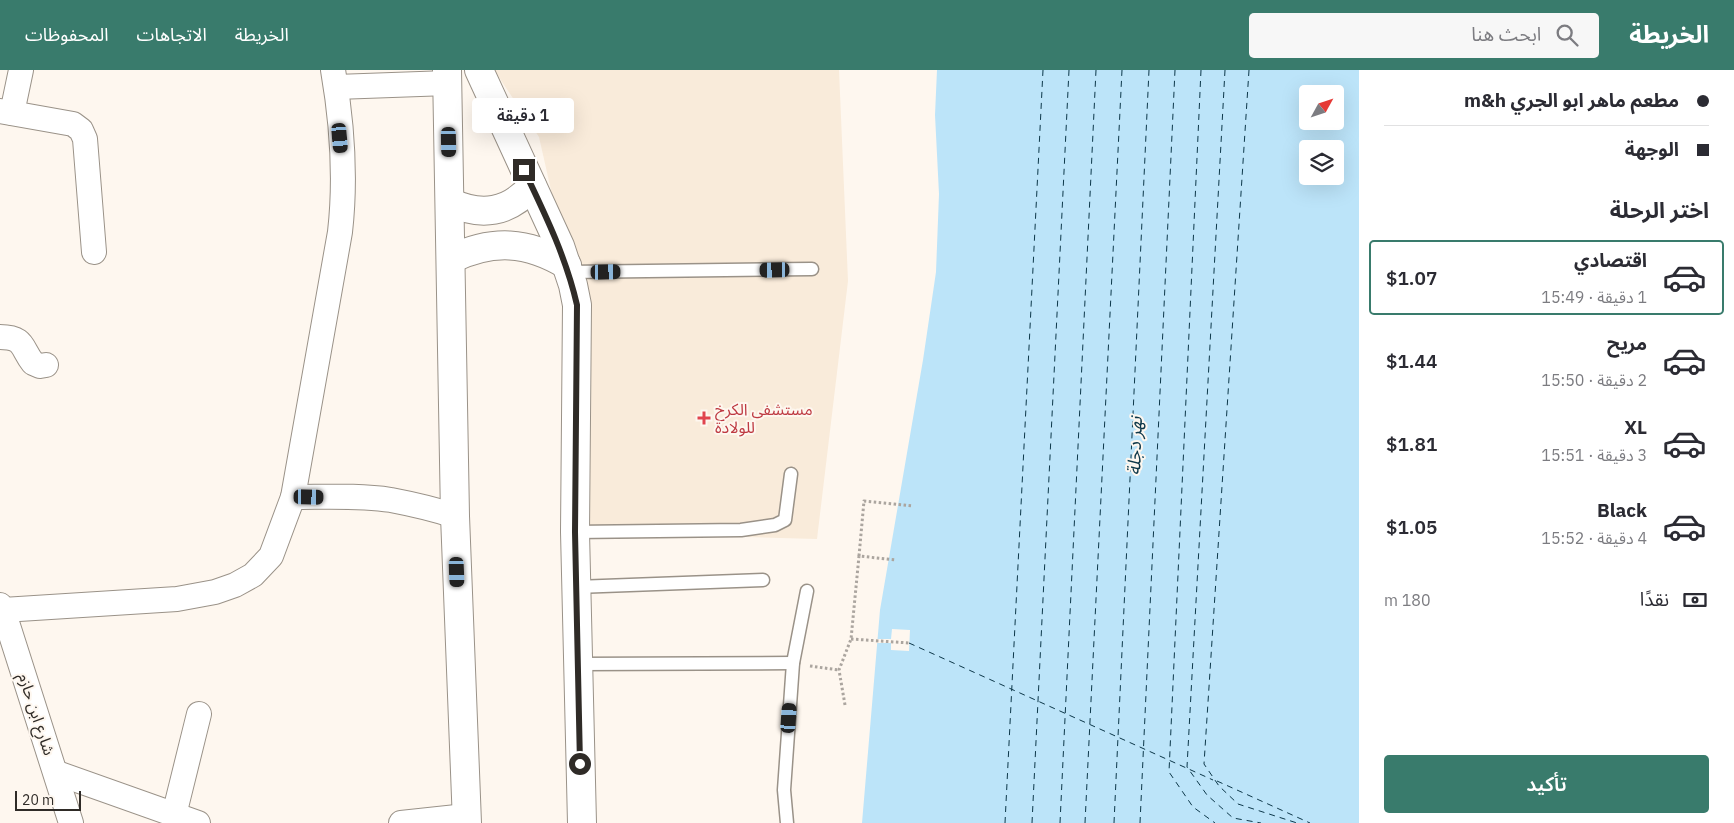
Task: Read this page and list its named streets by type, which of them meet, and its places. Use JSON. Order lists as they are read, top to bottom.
{
  "streets": {
    "street": ["شارع ابن حازم"]
  },
  "water": ["نهر دجلة"],
  "places": {
    "health": ["مستشفى الكرخ للولادة"]
  },
  "scale_bar": "20 m",
  "north": "top right",
  "page": {
    "header": "الخريطة",
    "search": "ابحث هنا",
    "nav": ["الخريطة", "الاتجاهات", "المحفوظات"],
    "banner": ["مطعم ماهر ابو الجري m&h", "الوجهة"],
    "bubble": "1 دقيقة",
    "heading": "اختر الرحلة",
    "list": [
      {
        "name": "اقتصادي",
        "note": "1 دقيقة · 15:49",
        "value": "$1.07"
      },
      {
        "name": "مريح",
        "note": "2 دقيقة · 15:50",
        "value": "$1.44"
      },
      {
        "name": "XL",
        "note": "3 دقيقة · 15:51",
        "value": "$1.81"
      },
      {
        "name": "Black",
        "note": "4 دقيقة · 15:52",
        "value": "$1.05"
      }
    ],
    "pay": ["نقدًا", "180 m"],
    "buttons": "تأكيد",
    "scale": "20 m"
  }
}
